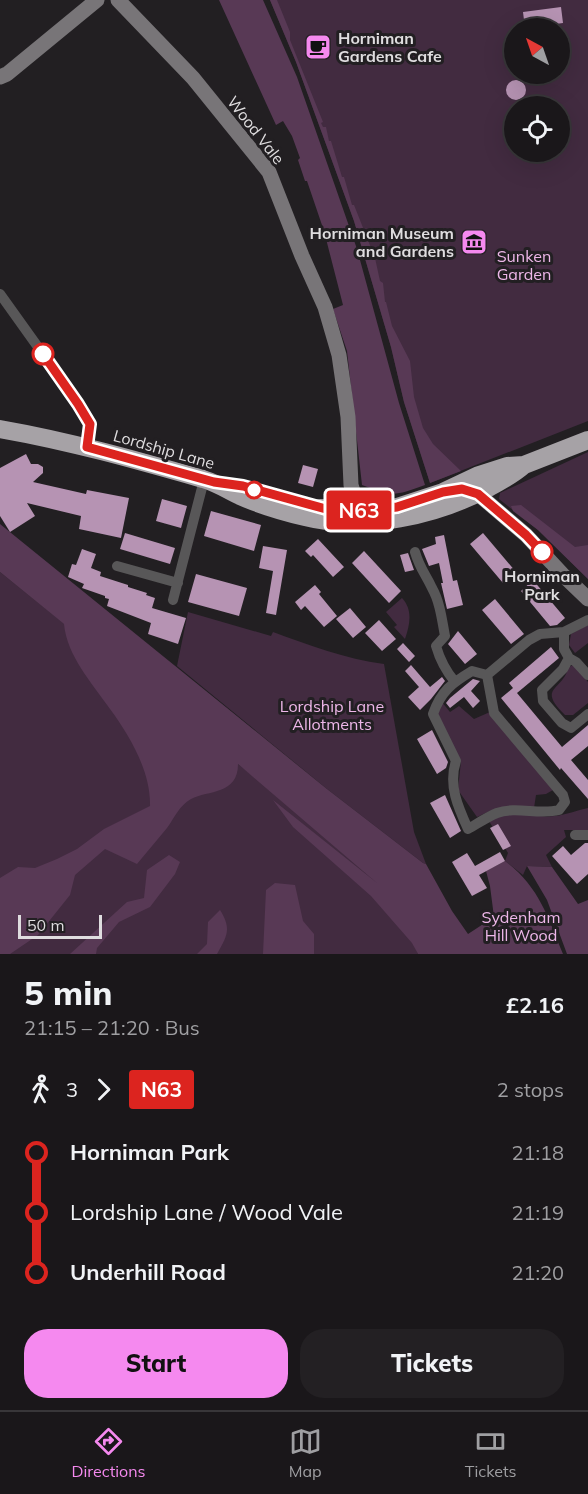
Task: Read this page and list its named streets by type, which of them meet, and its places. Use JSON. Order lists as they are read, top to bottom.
{
  "streets": {
    "highway": ["Lordship Lane"],
    "street": ["Wood Vale"]
  },
  "crossings": [
    ["Wood Vale", "Lordship Lane"]
  ],
  "parks": ["Sunken Garden", "Lordship Lane Allotments", "Sydenham Hill Wood"],
  "places": {
    "cafe": ["Horniman Gardens Cafe"],
    "museum": ["Horniman Museum and Gardens"],
    "other": ["Horniman Park"]
  },
  "lines": ["bus line N63"],
  "scale_bar": "50 m",
  "north": "top left",
  "page": {
    "on_map": "N63",
    "scale": "50 m",
    "heading": ["5 min", "21:15 – 21:20 · Bus", "£2.16"],
    "legs": ["3", "N63", "2 stops"],
    "list": [
      {
        "name": "Horniman Park",
        "value": "21:18"
      },
      {
        "name": "Lordship Lane / Wood Vale",
        "value": "21:19"
      },
      {
        "name": "Underhill Road",
        "value": "21:20"
      }
    ],
    "buttons": ["Start", "Tickets"],
    "tabs": ["Directions", "Map", "Tickets"]
  }
}
